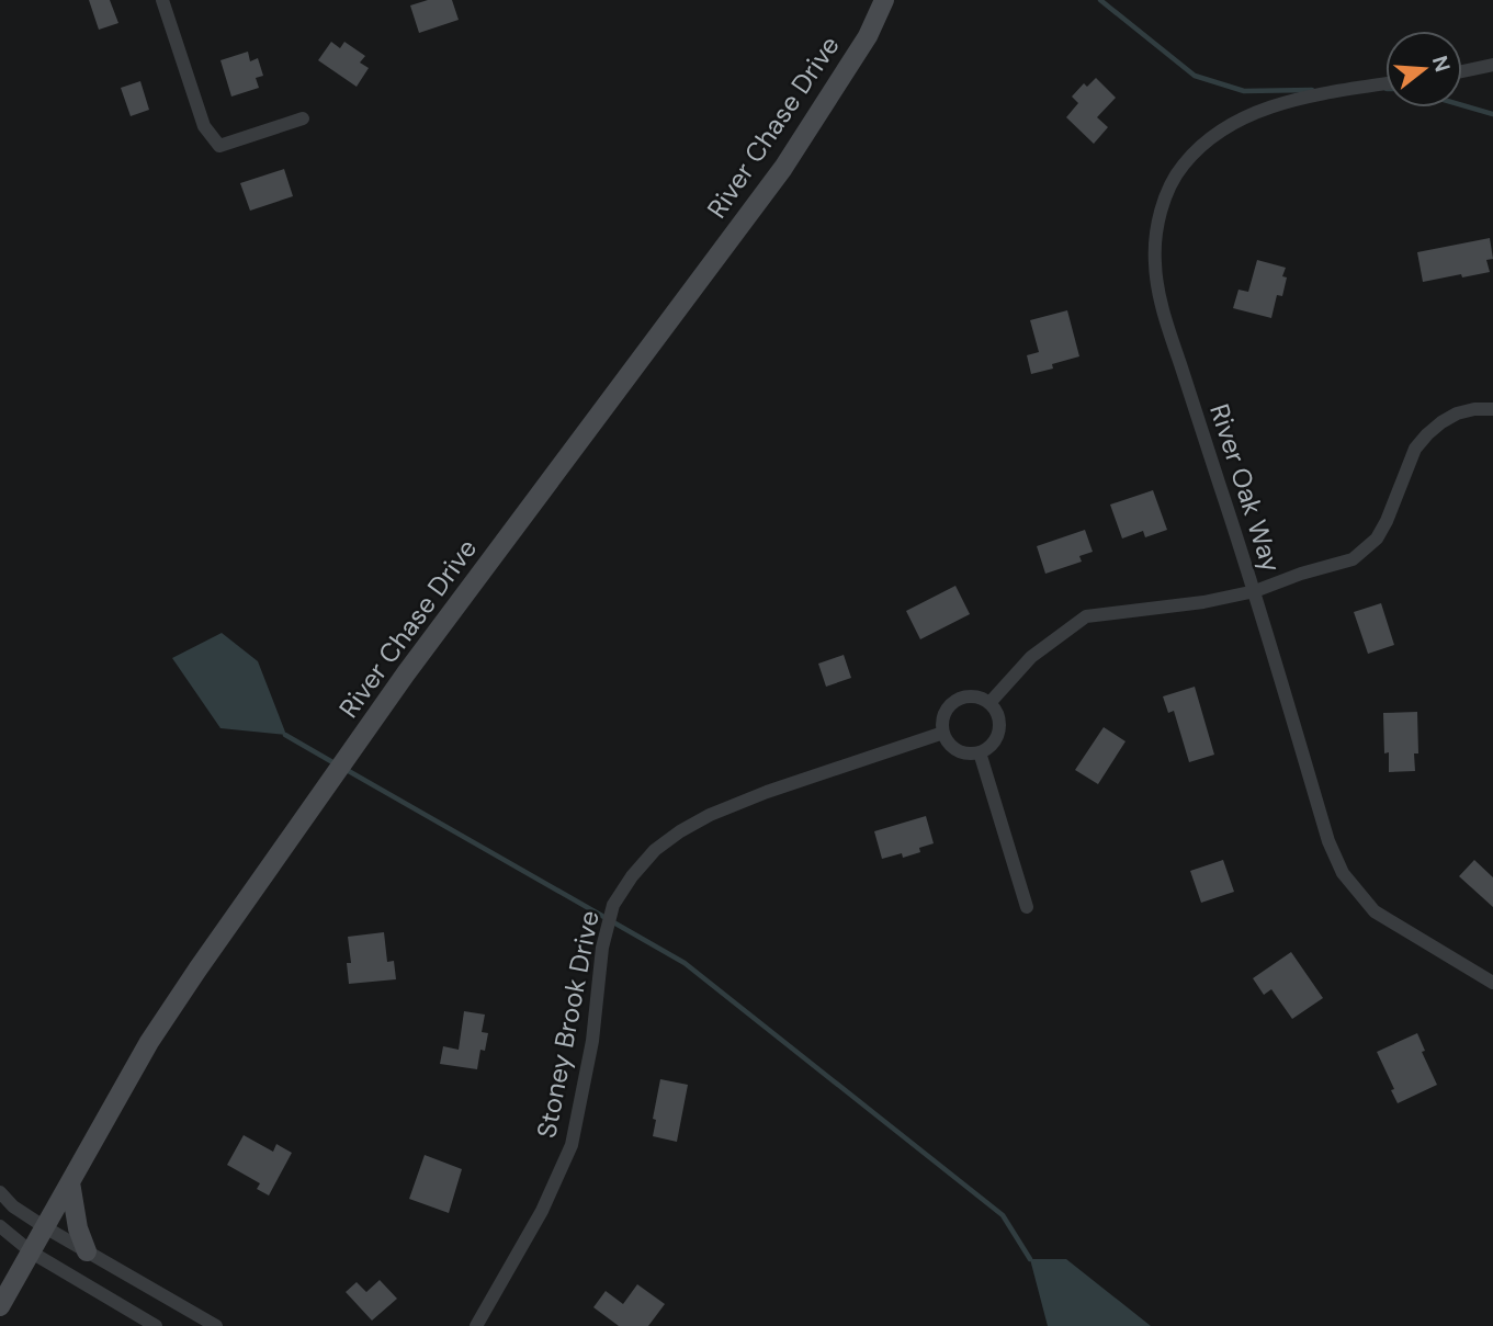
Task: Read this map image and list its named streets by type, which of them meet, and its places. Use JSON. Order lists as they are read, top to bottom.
{
  "streets": {
    "street": ["River Chase Drive", "River Oak Way", "Stoney Brook Drive"]
  },
  "north": "right"
}
